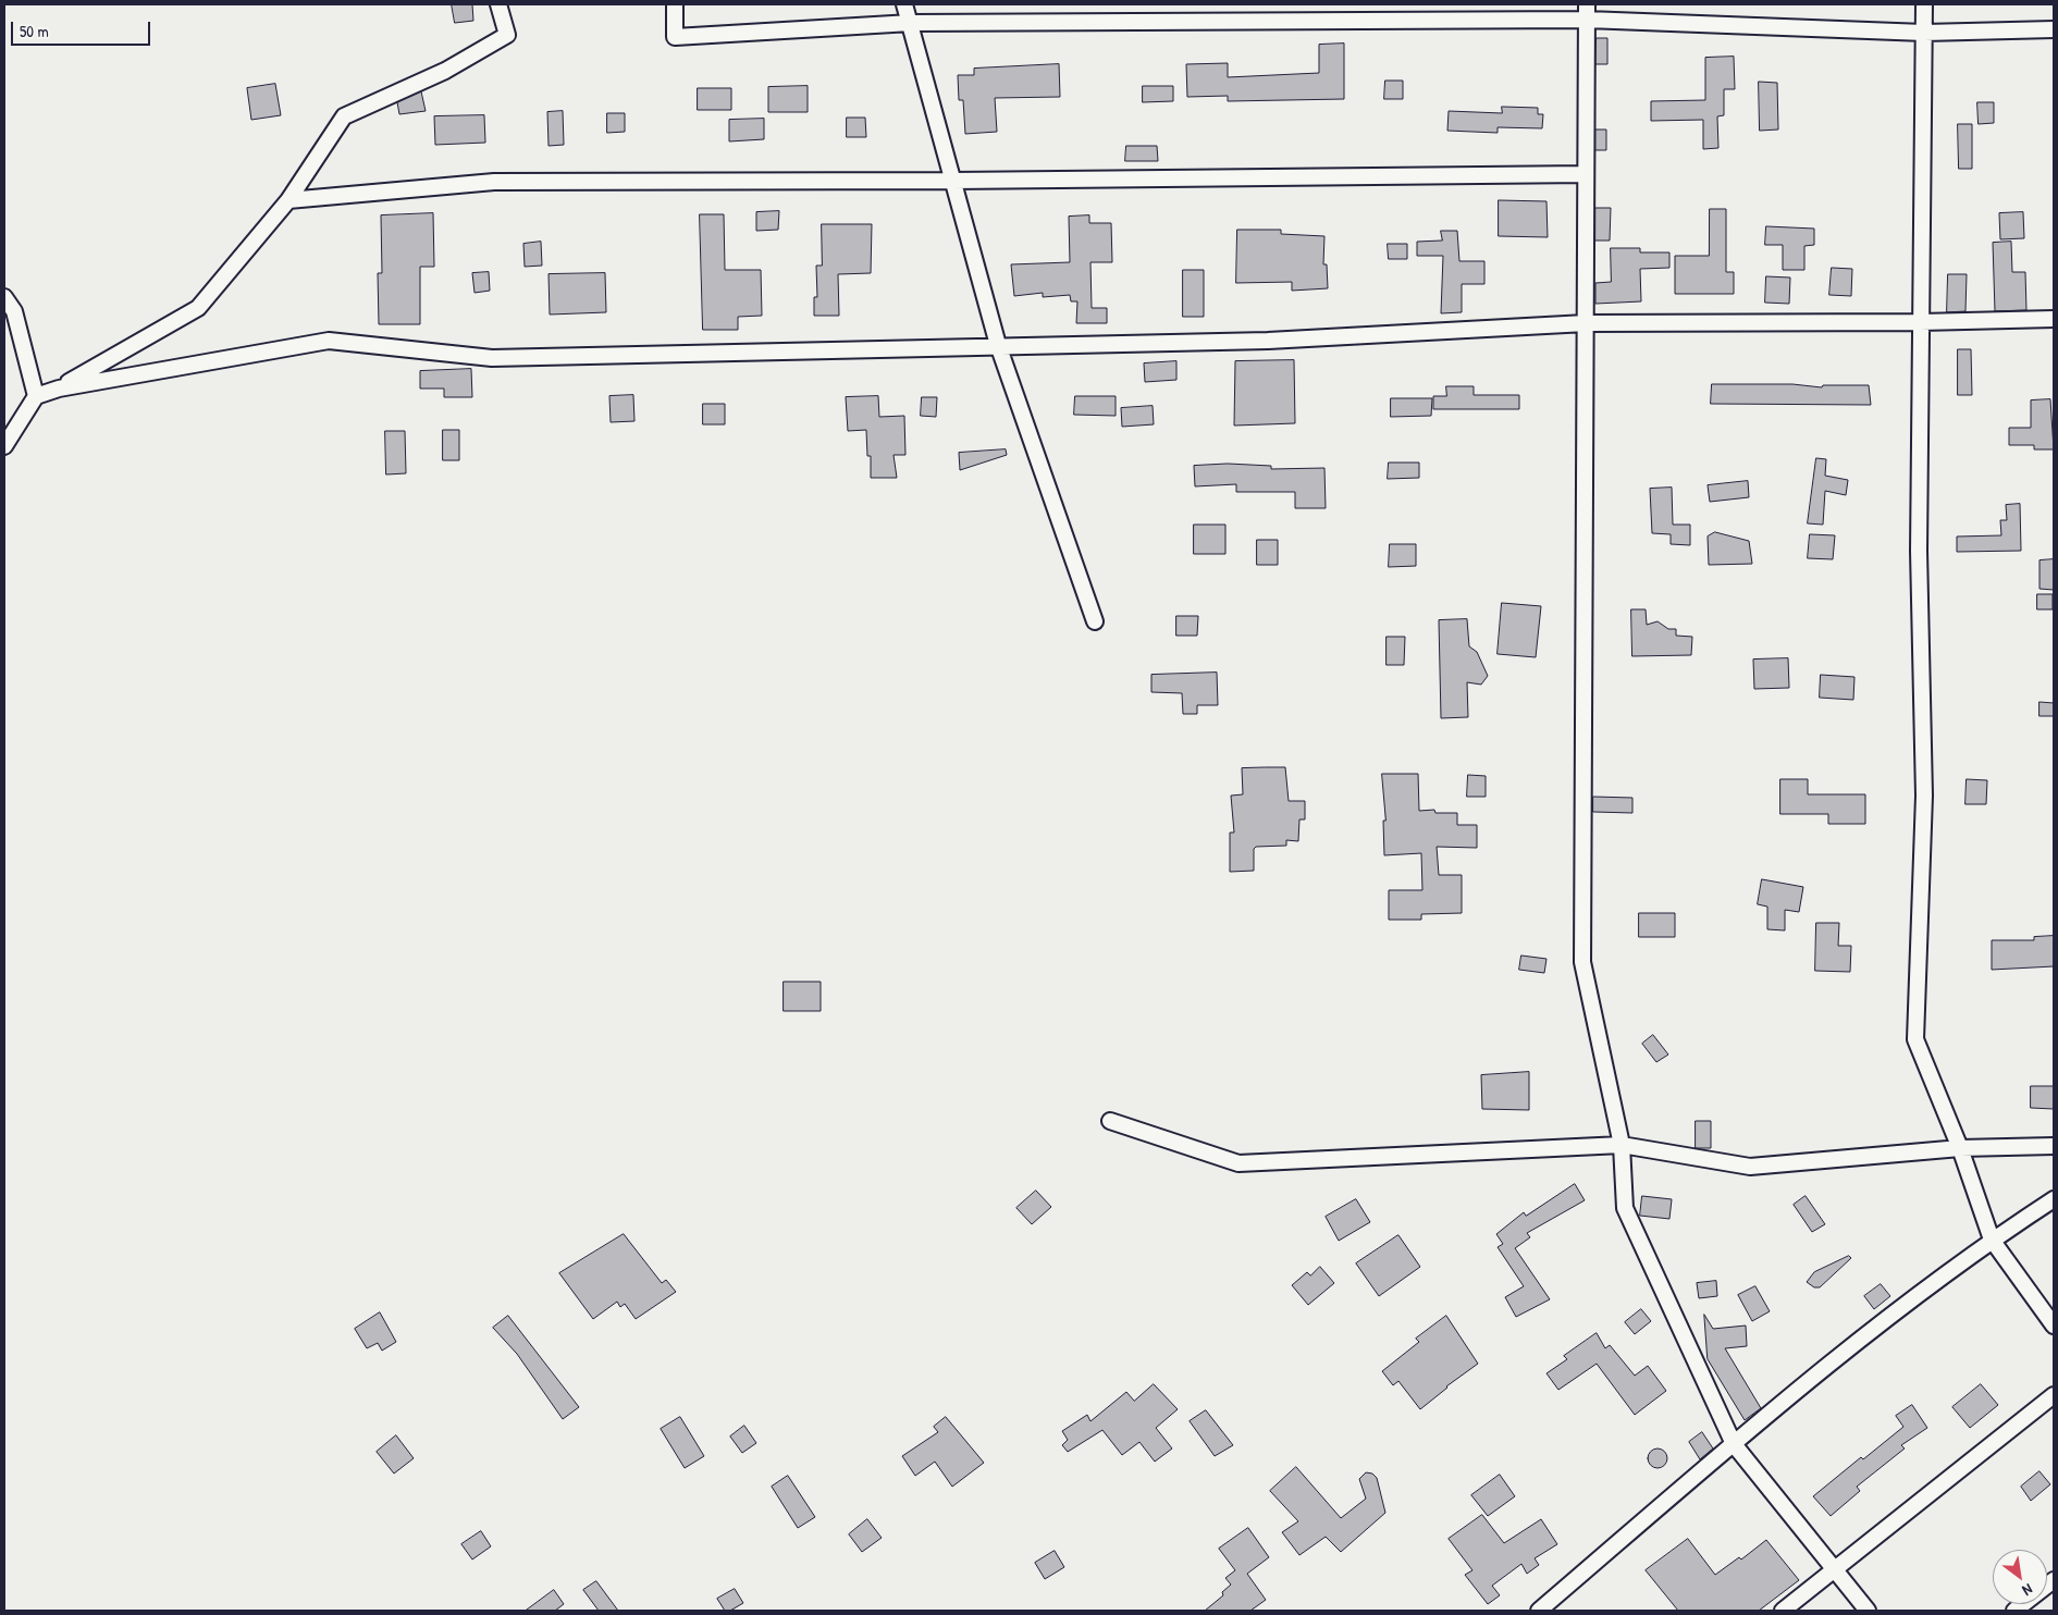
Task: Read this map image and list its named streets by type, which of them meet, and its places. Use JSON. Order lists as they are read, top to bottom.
{
  "scale_bar": "50 m",
  "north": "bottom right"
}
